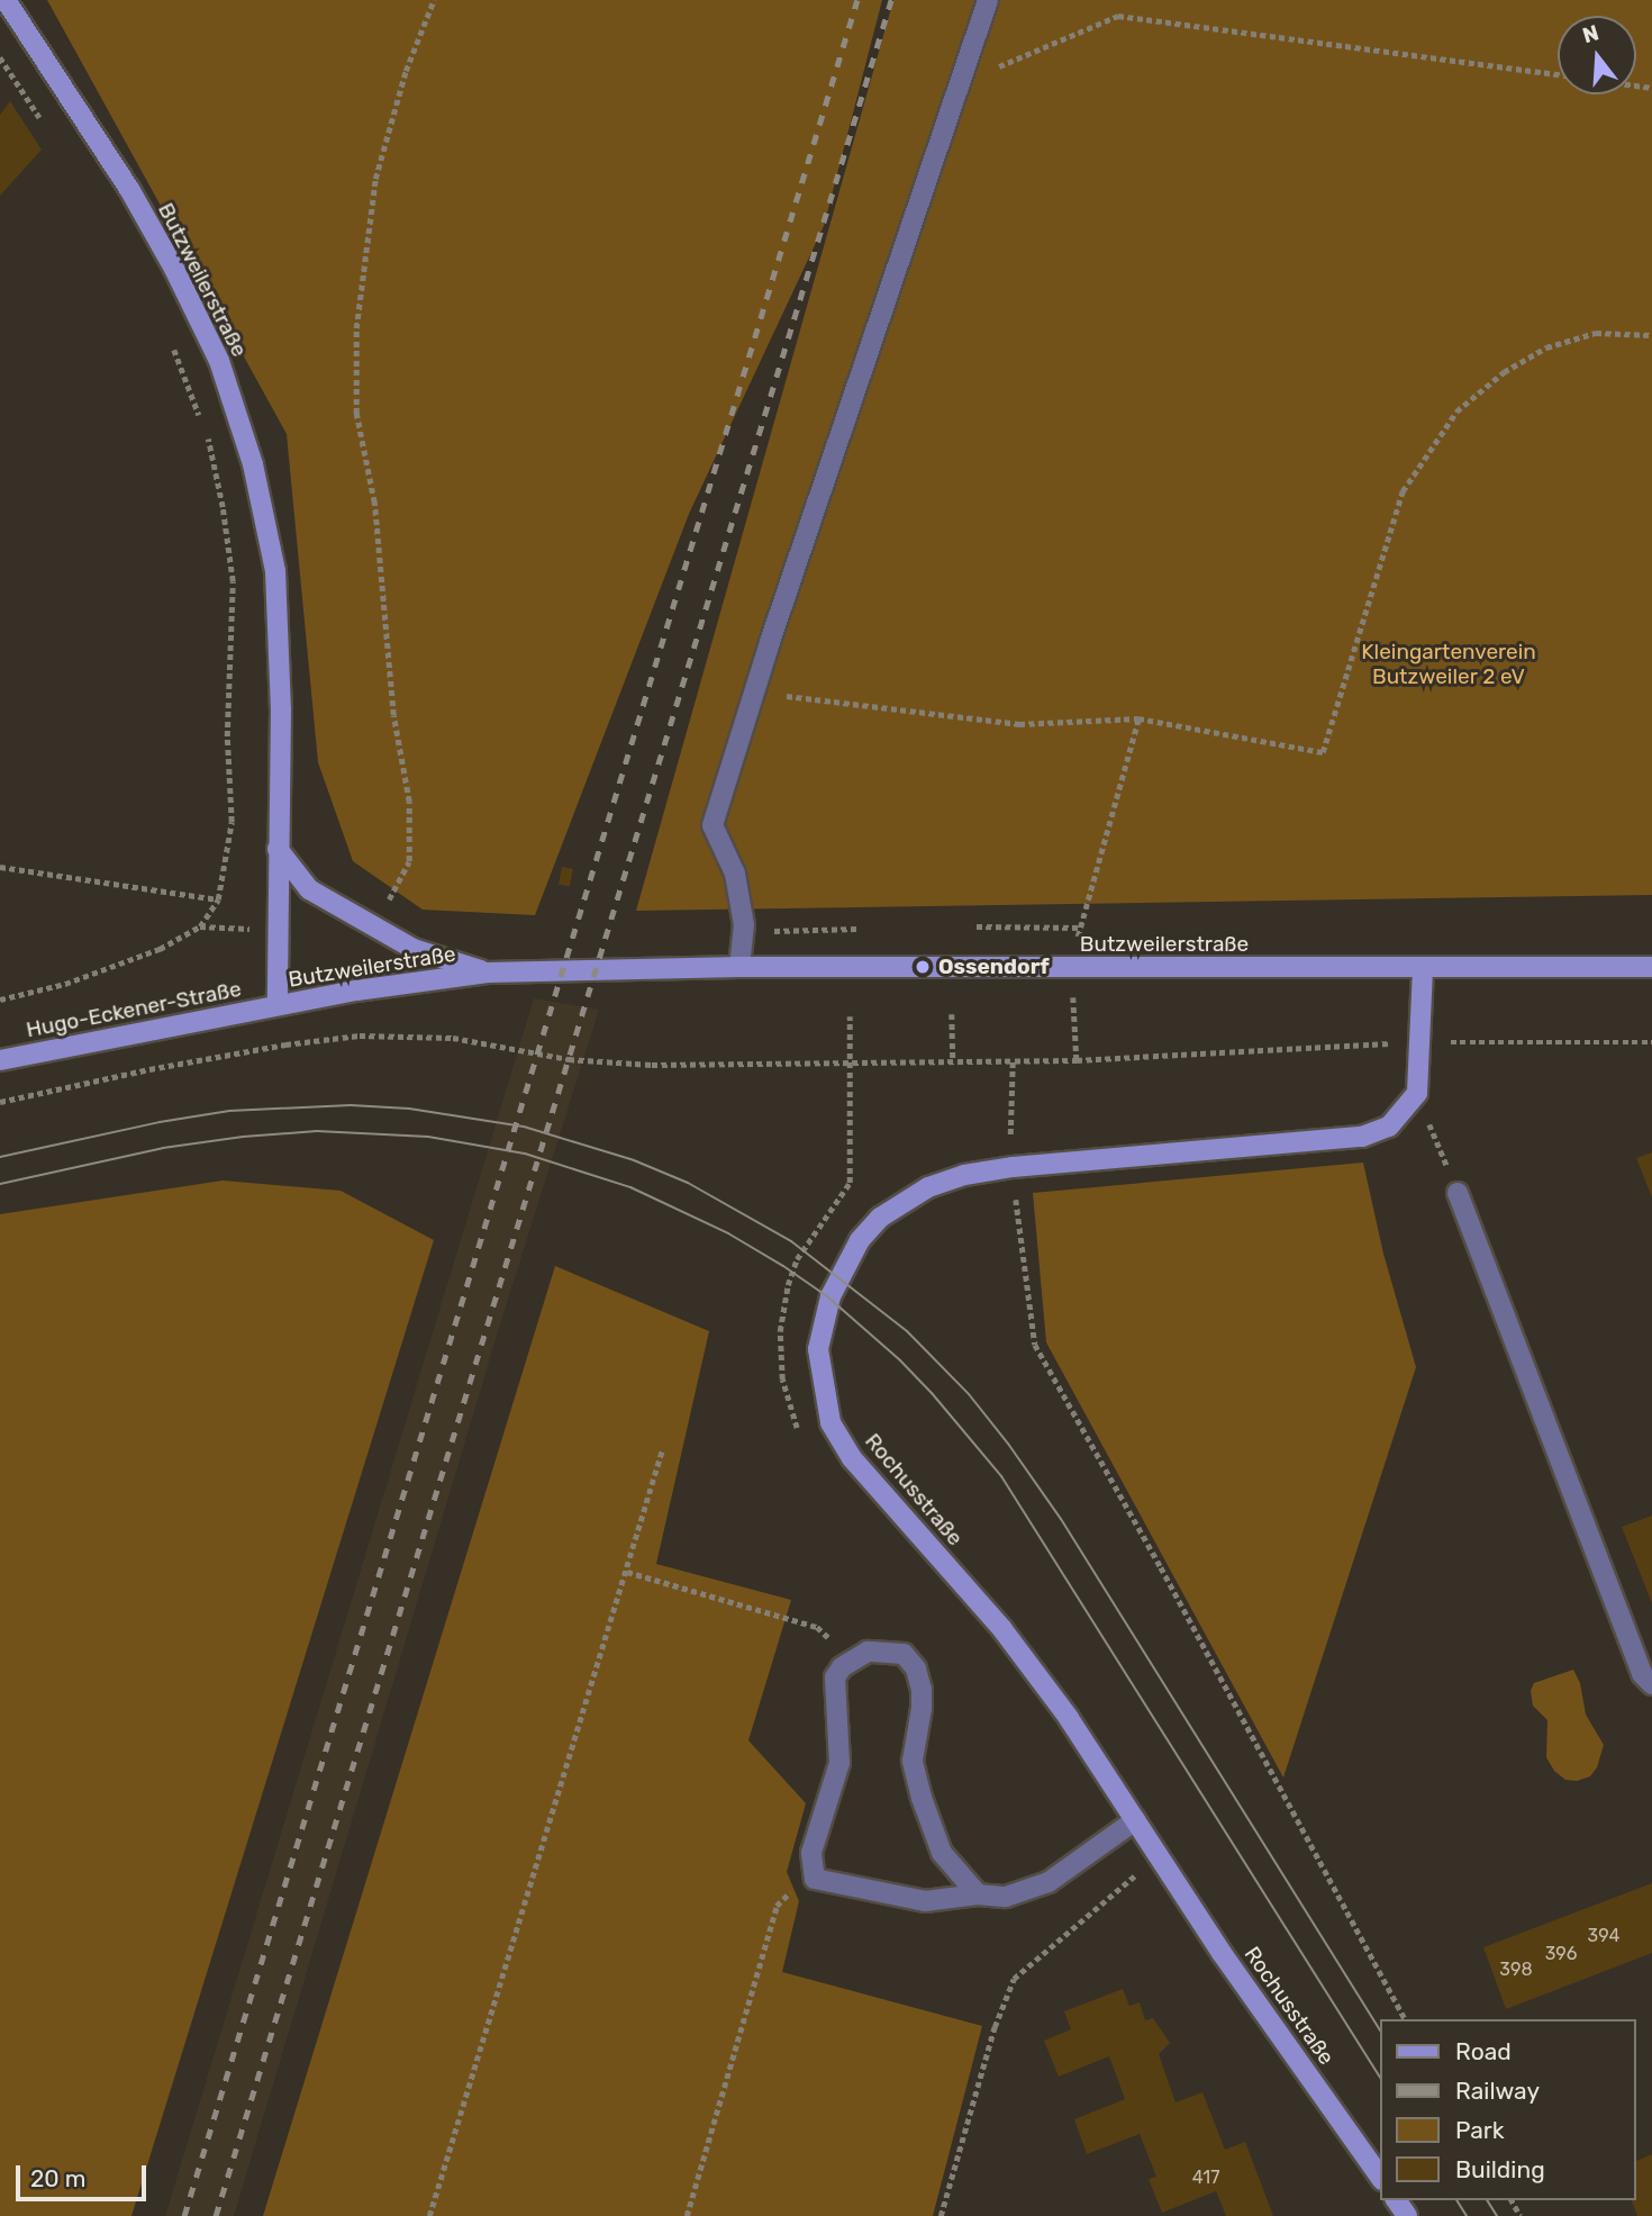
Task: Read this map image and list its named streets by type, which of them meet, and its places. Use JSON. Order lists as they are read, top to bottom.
{
  "streets": {
    "street": ["Butzweilerstraße", "Hugo-Eckener-Straße", "Rochusstraße"]
  },
  "crossings": [
    ["Butzweilerstraße", "Hugo-Eckener-Straße"]
  ],
  "parks": ["Kleingartenverein Butzweiler 2 eV"],
  "places": ["Ossendorf"],
  "house_numbers": [
    "394",
    "396",
    "398",
    "417"
  ],
  "legend": [
    "Road",
    "Railway",
    "Park",
    "Building"
  ],
  "scale_bar": "20 m",
  "north": "top"
}
